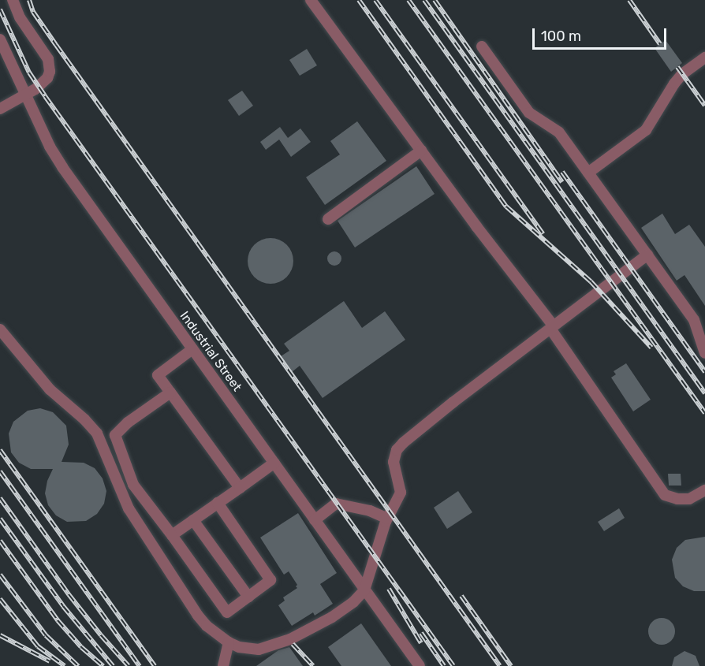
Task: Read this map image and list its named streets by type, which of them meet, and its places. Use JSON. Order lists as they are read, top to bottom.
{
  "streets": {
    "street": ["Industrial Street"]
  },
  "scale_bar": "100 m"
}
